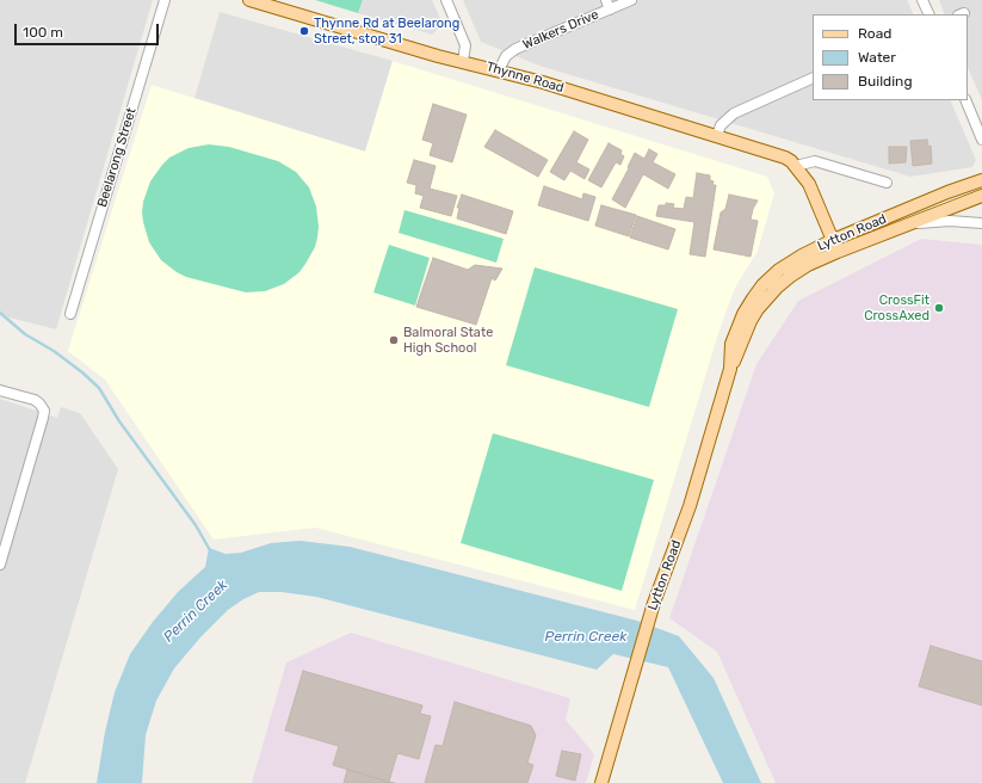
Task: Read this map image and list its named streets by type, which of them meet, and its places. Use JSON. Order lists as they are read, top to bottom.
{
  "streets": {
    "main road": ["Thynne Road", "Lytton Road"],
    "street": ["Walkers Drive", "Beelarong Street"]
  },
  "crossings": [
    ["Walkers Drive", "Thynne Road"],
    ["Thynne Road", "Lytton Road"]
  ],
  "water": ["Perrin Creek"],
  "places": ["Thynne Rd at Beelarong Street, stop 31", "CrossFit CrossAxed", "Balmoral State High School"],
  "legend": ["Road", "Water", "Building"],
  "scale_bar": "100 m"
}
